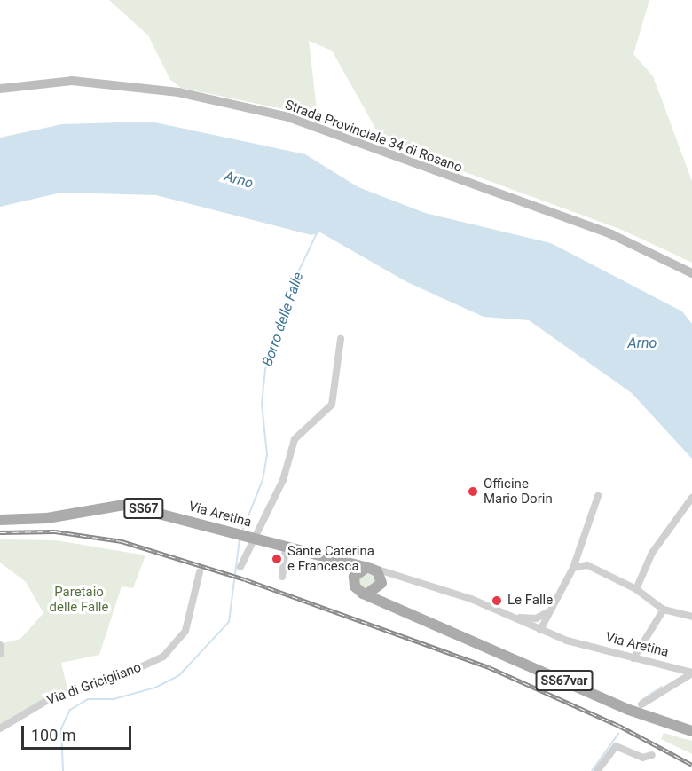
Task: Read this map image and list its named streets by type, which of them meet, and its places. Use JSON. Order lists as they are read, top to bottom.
{
  "streets": {
    "main road": [
      "Strada Provinciale 34 di Rosano",
      "SS67",
      "Via Aretina",
      "SS67var"
    ],
    "street": ["Via di Gricigliano"]
  },
  "water": ["Arno", "Borro delle Falle"],
  "parks": ["Paretaio delle Falle"],
  "places": ["Officine Mario Dorin", "Sante Caterina e Francesca", "Le Falle"],
  "scale_bar": "100 m"
}
